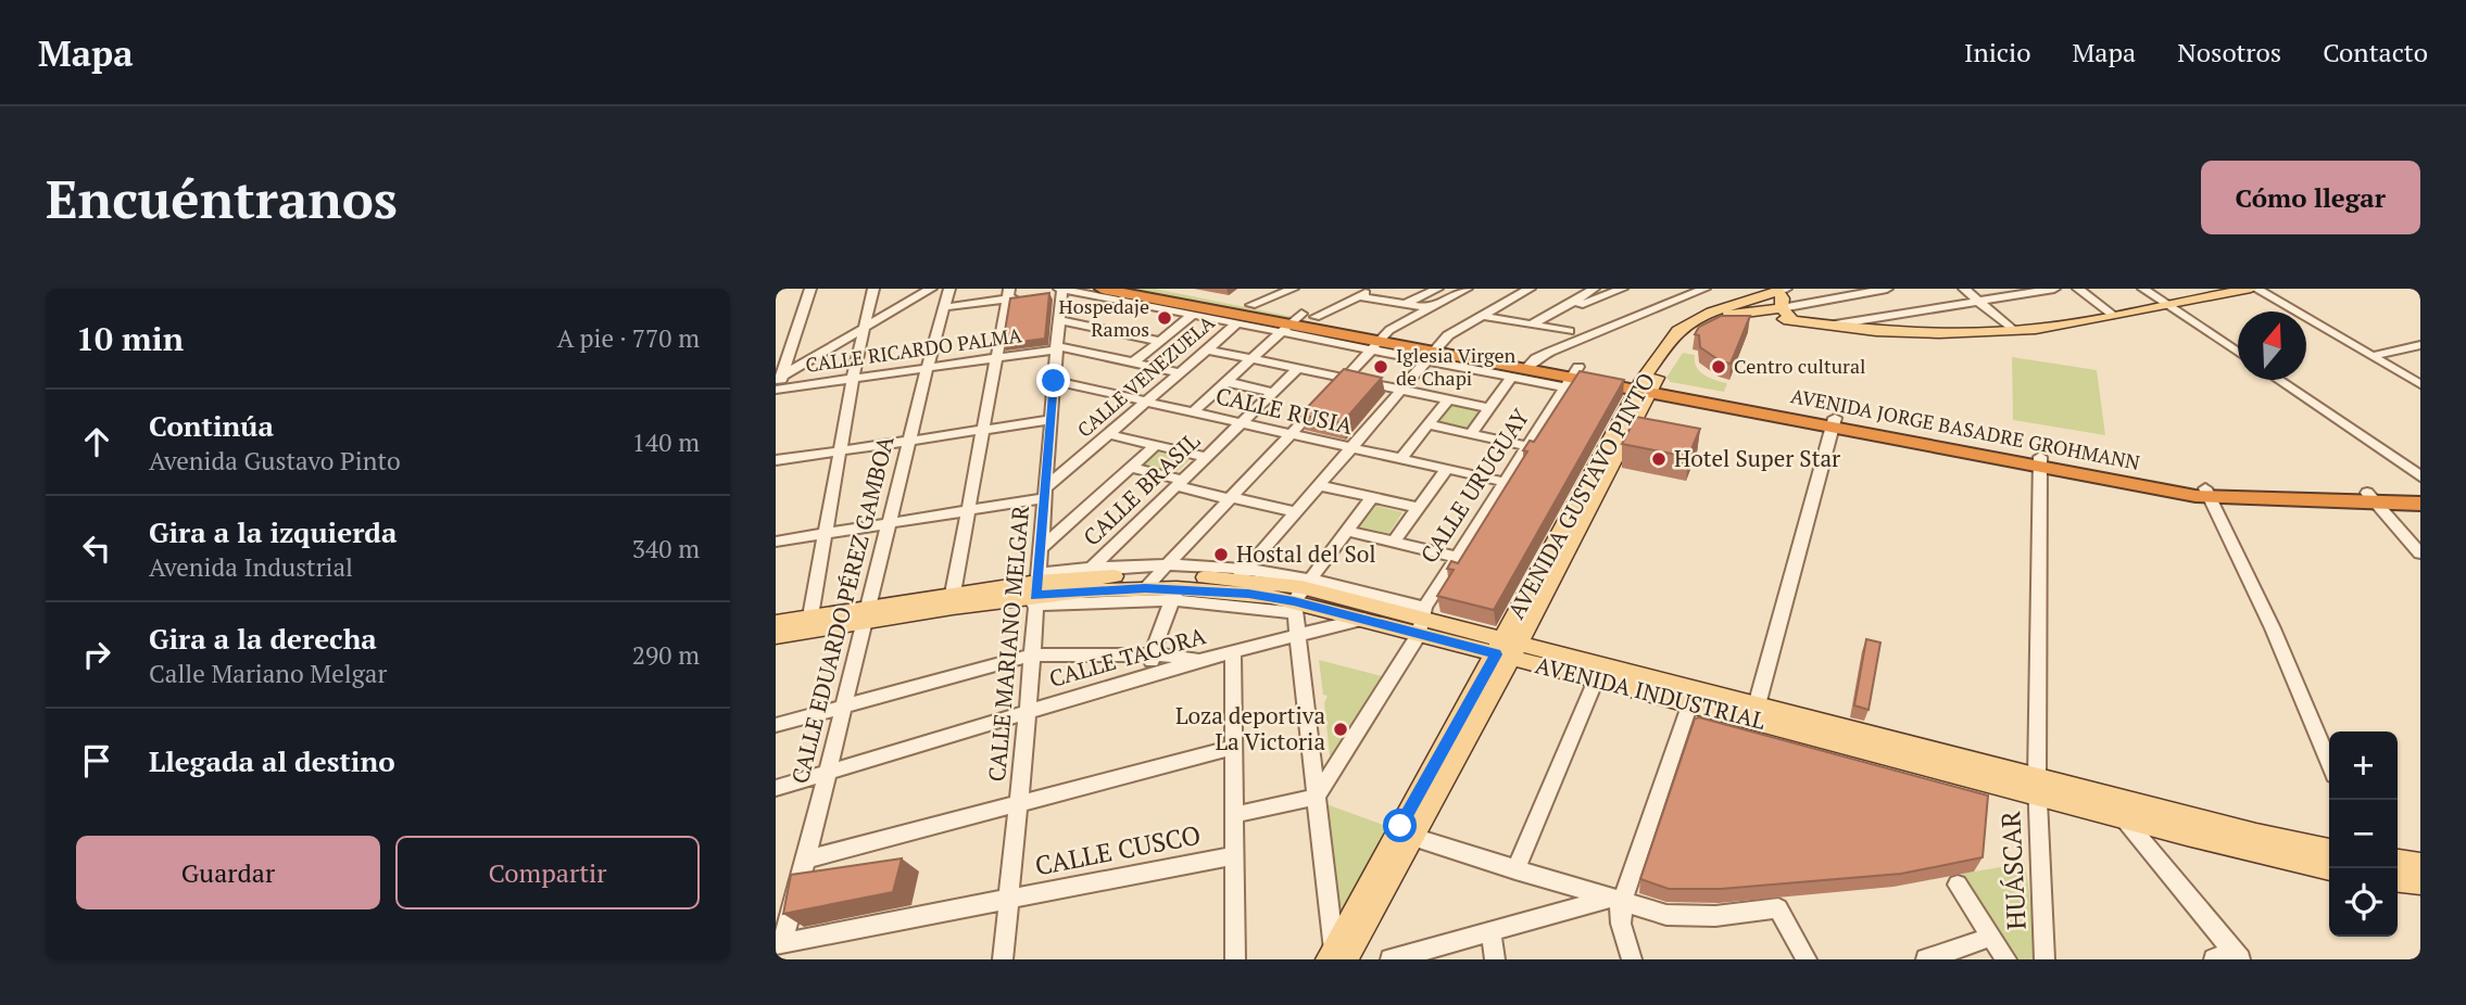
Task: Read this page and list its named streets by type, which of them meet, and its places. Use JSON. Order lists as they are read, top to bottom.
{
  "streets": {
    "highway": ["AVENIDA JORGE BASADRE GROHMANN"],
    "main road": ["AVENIDA GUSTAVO PINTO", "AVENIDA INDUSTRIAL"],
    "street": [
      "CALLE RICARDO PALMA",
      "CALLE VENEZUELA",
      "CALLE RUSIA",
      "CALLE URUGUAY",
      "CALLE BRASIL",
      "CALLE EDUARDO PÉREZ GAMBOA",
      "CALLE MARIANO MELGAR",
      "CALLE TACORA",
      "CALLE CUSCO",
      "HUÁSCAR"
    ]
  },
  "crossings": [
    ["CALLE RICARDO PALMA", "CALLE VENEZUELA"],
    ["CALLE RICARDO PALMA", "CALLE EDUARDO PÉREZ GAMBOA"],
    ["CALLE RICARDO PALMA", "CALLE MARIANO MELGAR"],
    ["CALLE VENEZUELA", "CALLE RUSIA"],
    ["CALLE VENEZUELA", "CALLE MARIANO MELGAR"],
    ["CALLE RUSIA", "CALLE URUGUAY"],
    ["CALLE RUSIA", "CALLE BRASIL"],
    ["CALLE RUSIA", "CALLE MARIANO MELGAR"],
    ["AVENIDA JORGE BASADRE GROHMANN", "CALLE URUGUAY"],
    ["AVENIDA JORGE BASADRE GROHMANN", "AVENIDA GUSTAVO PINTO"],
    ["AVENIDA JORGE BASADRE GROHMANN", "HUÁSCAR"],
    ["CALLE URUGUAY", "AVENIDA INDUSTRIAL"],
    ["CALLE BRASIL", "AVENIDA INDUSTRIAL"],
    ["AVENIDA GUSTAVO PINTO", "AVENIDA INDUSTRIAL"],
    ["CALLE EDUARDO PÉREZ GAMBOA", "CALLE TACORA"],
    ["CALLE EDUARDO PÉREZ GAMBOA", "AVENIDA INDUSTRIAL"],
    ["CALLE EDUARDO PÉREZ GAMBOA", "CALLE CUSCO"],
    ["CALLE MARIANO MELGAR", "CALLE TACORA"],
    ["CALLE MARIANO MELGAR", "AVENIDA INDUSTRIAL"],
    ["CALLE MARIANO MELGAR", "CALLE CUSCO"],
    ["CALLE TACORA", "AVENIDA INDUSTRIAL"],
    ["AVENIDA INDUSTRIAL", "HUÁSCAR"]
  ],
  "places": [
    "Hospedaje Ramos",
    "Iglesia Virgen de Chapi",
    "Centro cultural",
    "Hotel Super Star",
    "Hostal del Sol",
    "Loza deportiva La Victoria"
  ],
  "north": "top",
  "page": {
    "header": "Mapa",
    "nav": [
      "Inicio",
      "Mapa",
      "Nosotros",
      "Contacto"
    ],
    "buttons": [
      "Cómo llegar",
      ["Guardar", "Compartir"]
    ],
    "title": "Encuéntranos",
    "heading": ["10 min", "A pie · 770 m"],
    "list": [
      ["Continúa", "Avenida Gustavo Pinto", "140 m"],
      ["Gira a la izquierda", "Avenida Industrial", "340 m"],
      ["Gira a la derecha", "Calle Mariano Melgar", "290 m"],
      "Llegada al destino"
    ],
    "map_buttons": ["+", "−"]
  }
}
